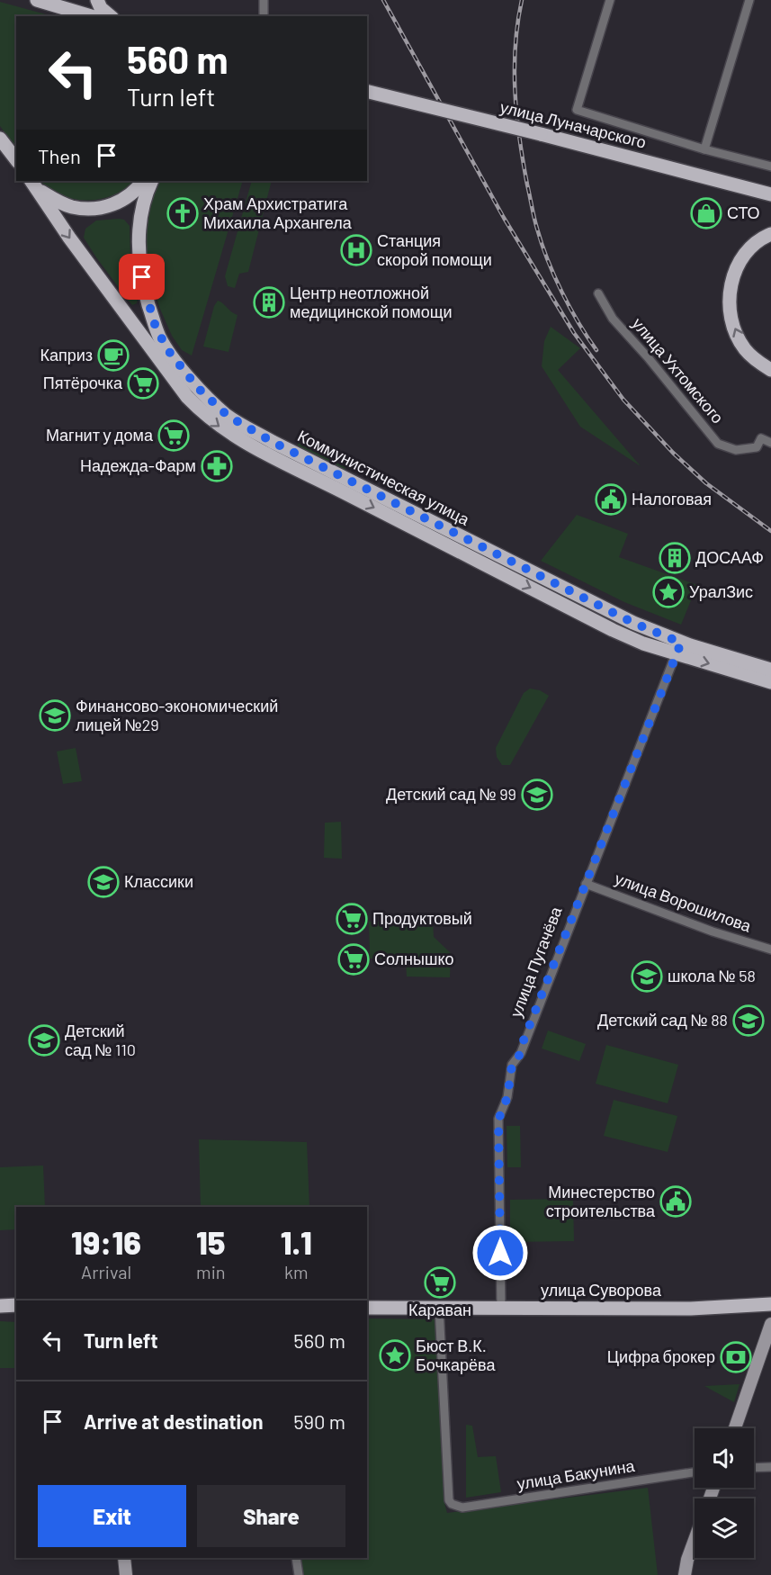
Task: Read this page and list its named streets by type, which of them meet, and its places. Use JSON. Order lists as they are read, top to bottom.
{
  "streets": {
    "main road": ["улица Луначарского", "Коммунистическая улица", "улица Суворова"],
    "street": [
      "улица Ухтомского",
      "улица Ворошилова",
      "улица Пугачёва",
      "улица Бакунина"
    ]
  },
  "crossings": [
    ["Коммунистическая улица", "улица Пугачёва"],
    ["улица Ворошилова", "улица Пугачёва"],
    ["улица Пугачёва", "улица Суворова"],
    ["улица Суворова", "улица Бакунина"]
  ],
  "places": {
    "church": ["Храм Архистратига Михаила Архангела"],
    "shop": ["СТО"],
    "hospital": ["Станция скорой помощи"],
    "building": ["Центр неотложной медицинской помощи", "ДОСААФ"],
    "cafe": ["Каприз"],
    "supermarket": [
      "Пятёрочка",
      "Магнит у дома",
      "Продуктовый",
      "Солнышко",
      "Караван"
    ],
    "pharmacy": ["Надежда-Фарм"],
    "public building": ["Налоговая", "Минестерство строительства"],
    "place": ["УралЗис", "Бюст В.К. Бочкарёва"],
    "school or university": [
      "Финансово-экономический лицей №29",
      "Детский сад № 99",
      "Классики",
      "школа № 58",
      "Детский сад № 88",
      "Детский сад № 110"
    ],
    "bank": ["Цифра брокер"]
  },
  "page": {
    "turn": ["560 m", "Turn left"],
    "then": "Then",
    "eta": [
      "19:16",
      "Arrival",
      "15",
      "min",
      "1.1",
      "km"
    ],
    "list": [
      {
        "name": "Turn left",
        "value": "560 m"
      },
      {
        "name": "Arrive at destination",
        "value": "590 m"
      }
    ],
    "buttons": ["Exit", "Share"]
  }
}
